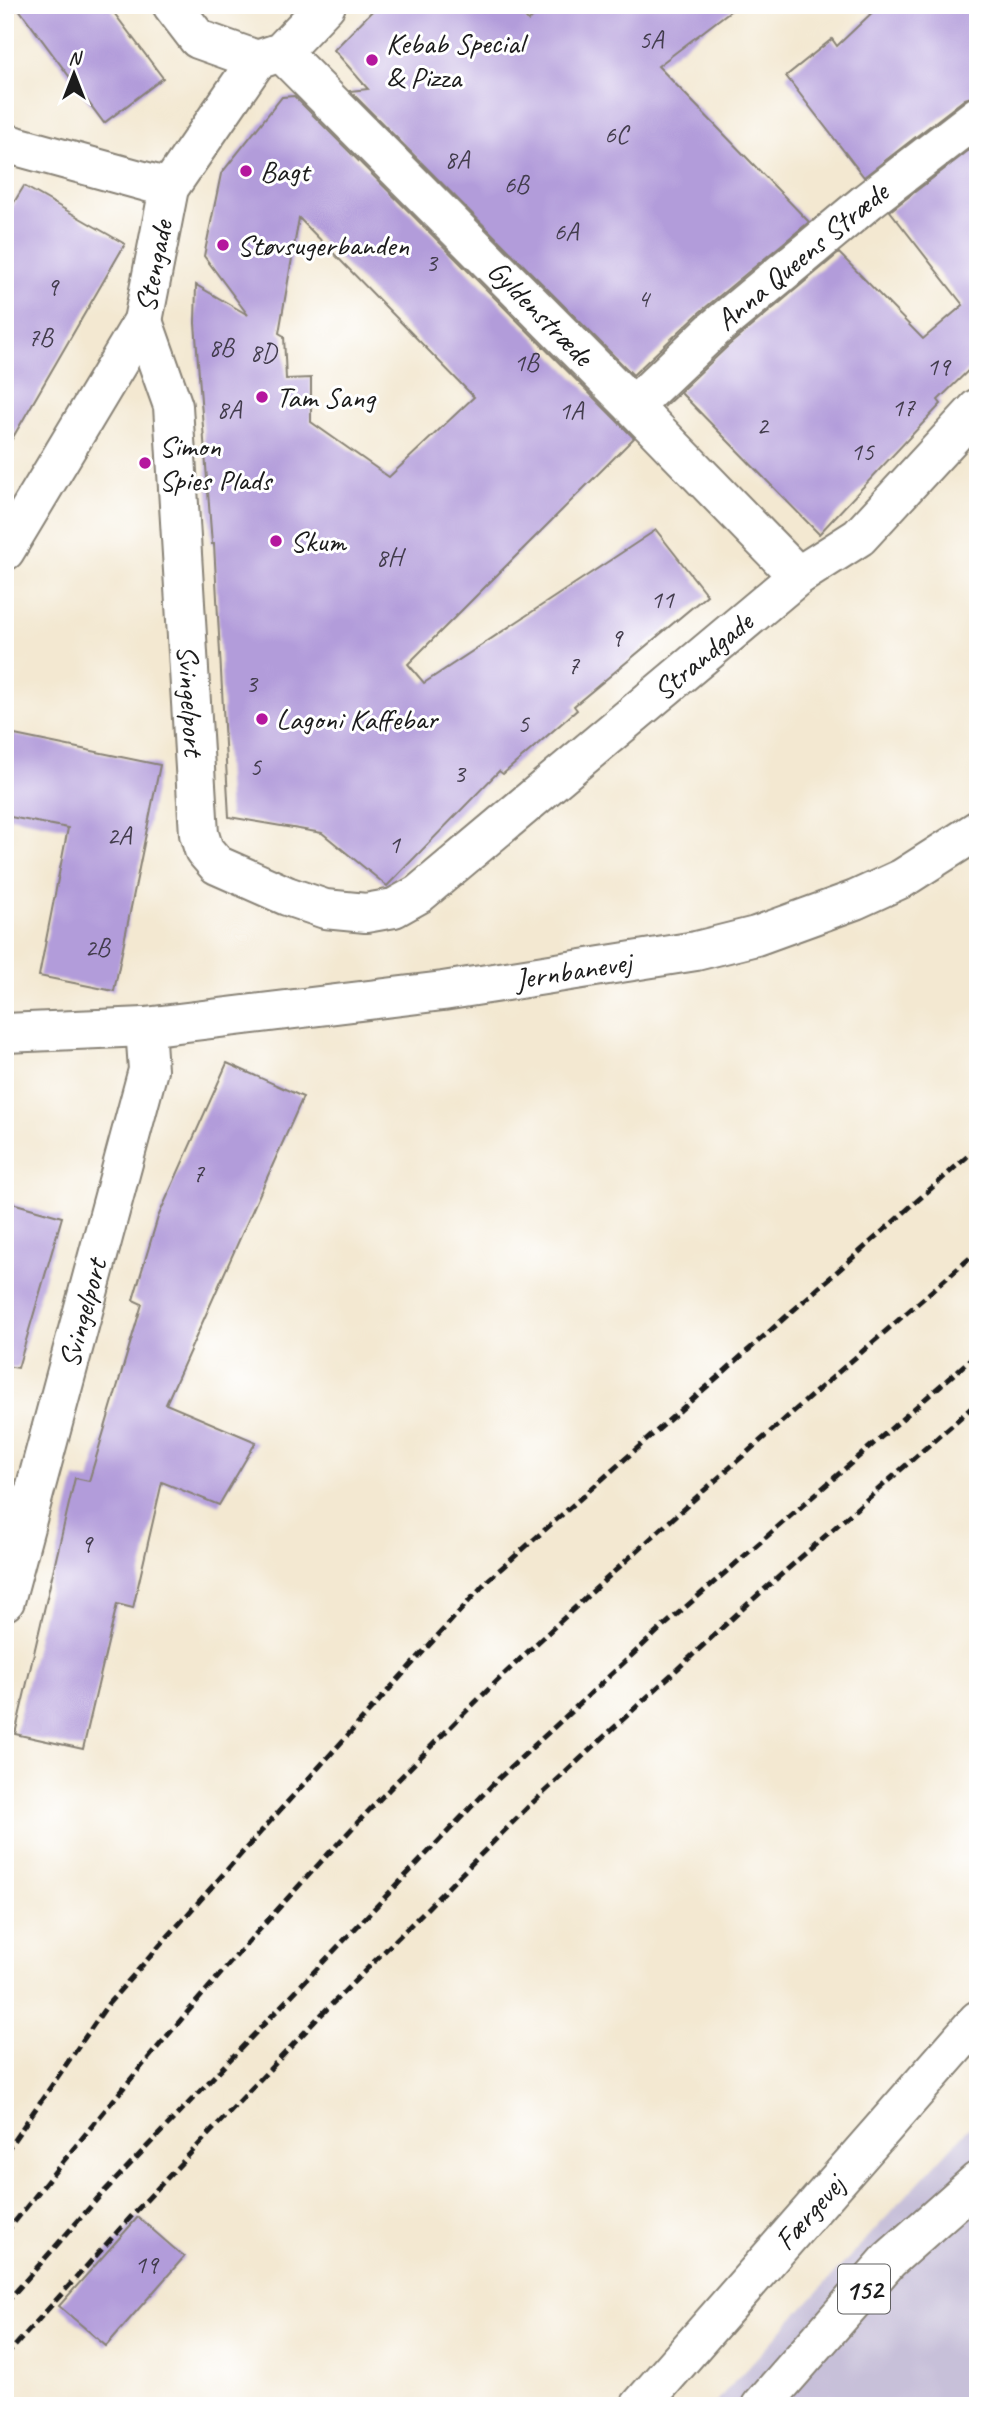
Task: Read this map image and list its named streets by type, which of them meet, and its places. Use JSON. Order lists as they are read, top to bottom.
{
  "streets": {
    "street": [
      "Anna Queens Stræde",
      "Stengade",
      "Gyldenstræde",
      "Strandgade",
      "Svingelport",
      "Jernbanevej",
      "Færgevej",
      "152"
    ]
  },
  "crossings": [
    ["Anna Queens Stræde", "Gyldenstræde"],
    ["Stengade", "Gyldenstræde"],
    ["Stengade", "Svingelport"],
    ["Gyldenstræde", "Strandgade"],
    ["Strandgade", "Svingelport"],
    ["Svingelport", "Jernbanevej"]
  ],
  "places": [
    "Kebab Special & Pizza",
    "Bagt",
    "Støvsugerbanden",
    "Tam Sang",
    "Simon Spies Plads",
    "Skum",
    "Lagoni Kaffebar"
  ],
  "house_numbers": [
    "5A",
    "6C",
    "8A",
    "6B",
    "6A",
    "3",
    "9",
    "4",
    "7B",
    "8B",
    "8D",
    "1B",
    "19",
    "17",
    "8A",
    "1A",
    "2",
    "15",
    "8H",
    "11",
    "9",
    "7",
    "3",
    "5",
    "5",
    "3",
    "2A",
    "1",
    "2B",
    "7",
    "9",
    "19"
  ],
  "north": "top"
}
